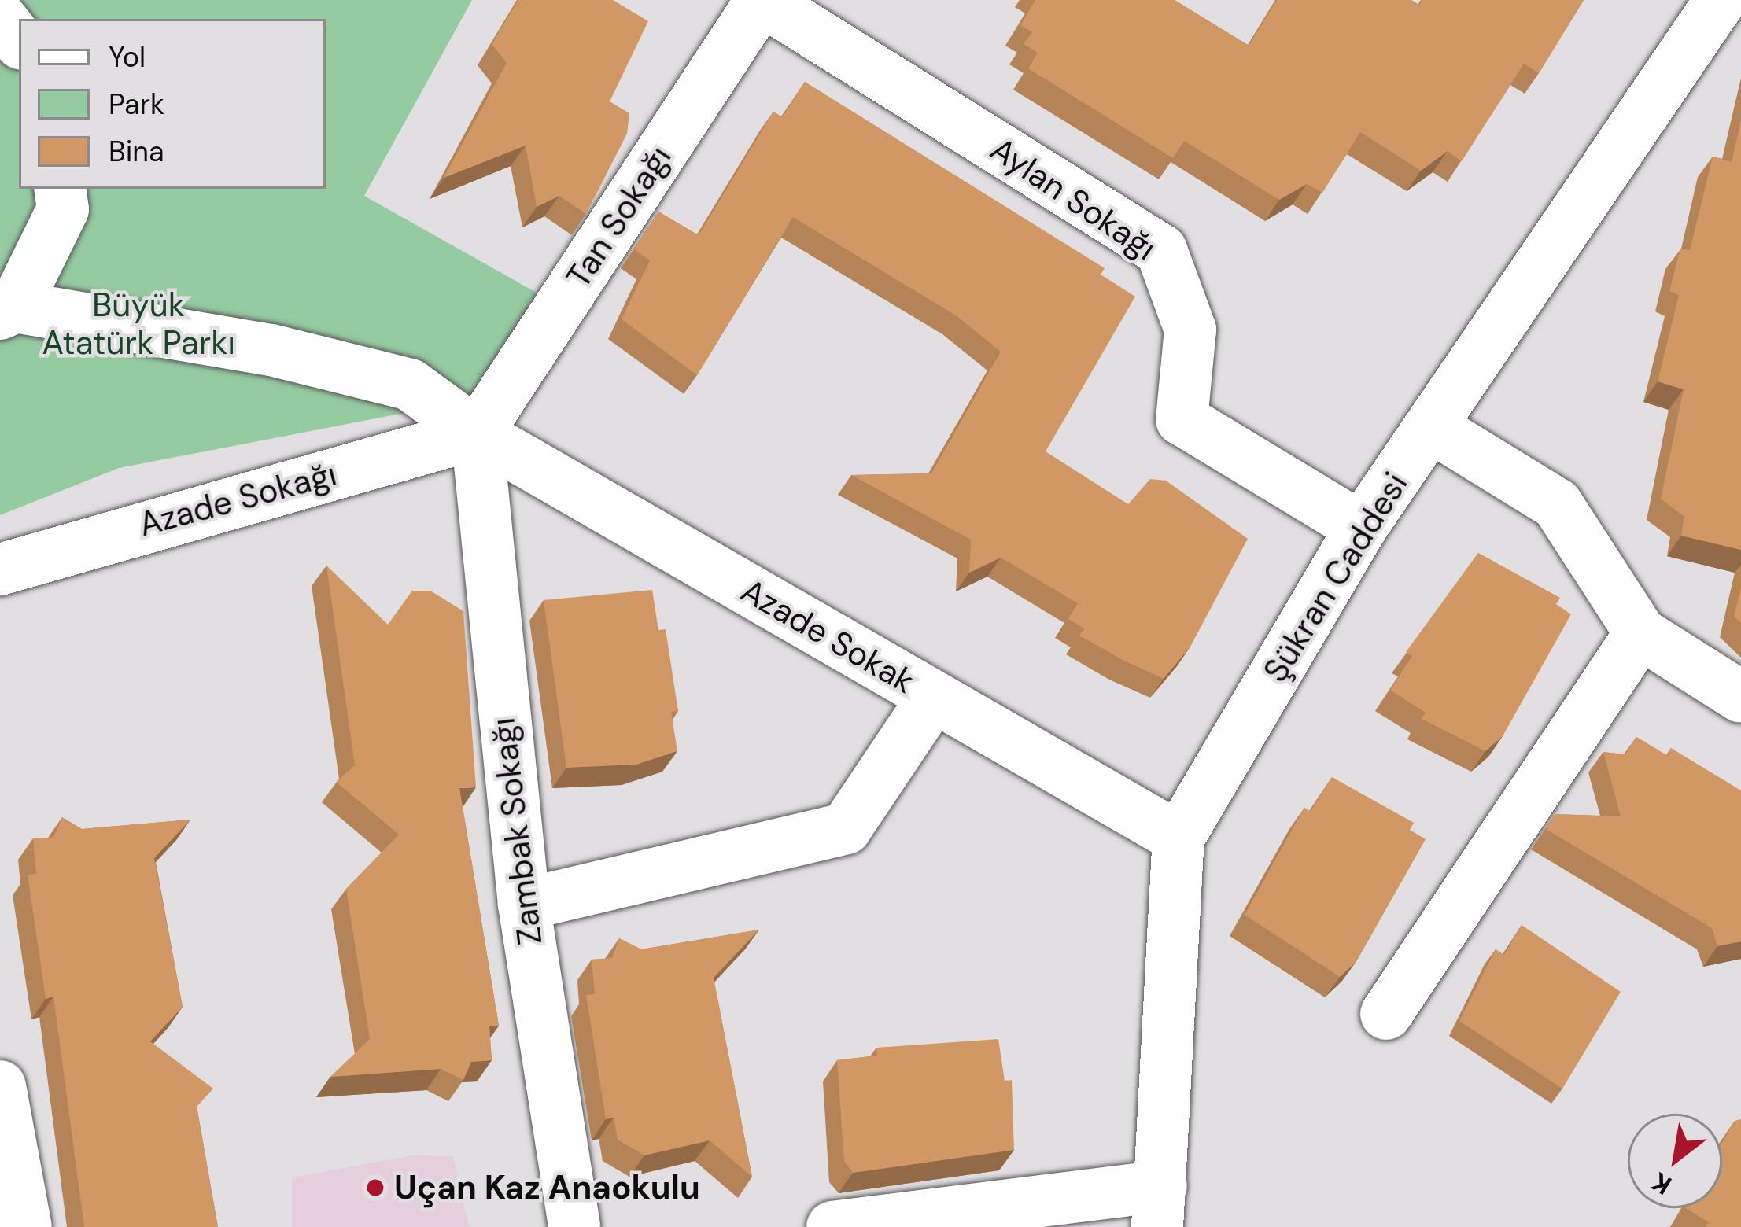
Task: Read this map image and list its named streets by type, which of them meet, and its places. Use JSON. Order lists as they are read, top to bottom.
{
  "streets": {
    "street": [
      "Aylan Sokağı",
      "Tan Sokağı",
      "Azade Sokağı",
      "Şükran Caddesi",
      "Azade Sokak",
      "Zambak Sokağı"
    ]
  },
  "crossings": [
    ["Aylan Sokağı", "Tan Sokağı"],
    ["Aylan Sokağı", "Şükran Caddesi"],
    ["Tan Sokağı", "Azade Sokağı"],
    ["Tan Sokağı", "Azade Sokak"],
    ["Tan Sokağı", "Zambak Sokağı"],
    ["Azade Sokağı", "Azade Sokak"],
    ["Azade Sokağı", "Zambak Sokağı"],
    ["Şükran Caddesi", "Azade Sokak"],
    ["Azade Sokak", "Zambak Sokağı"]
  ],
  "parks": ["Büyük Atatürk Parkı"],
  "places": ["Uçan Kaz Anaokulu"],
  "legend": ["Yol", "Park", "Bina"],
  "north": "bottom left"
}
